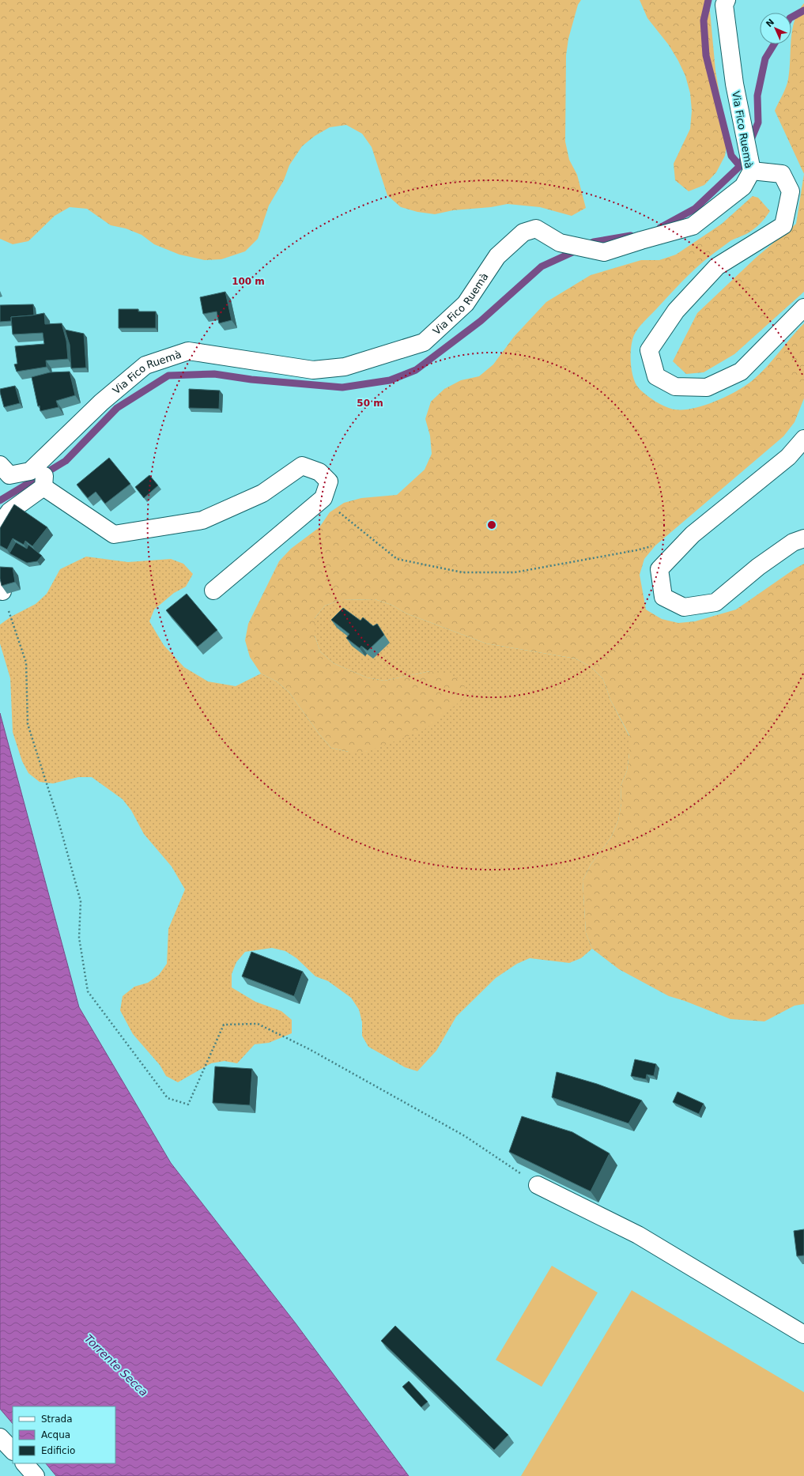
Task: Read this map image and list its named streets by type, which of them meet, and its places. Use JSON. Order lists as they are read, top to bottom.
{
  "streets": {
    "street": ["Via Fico Ruemà"]
  },
  "water": ["Torrente Secca"],
  "legend": ["Strada", "Acqua", "Edificio"],
  "north": "top left",
  "rings": ["100 m", "50 m"]
}
